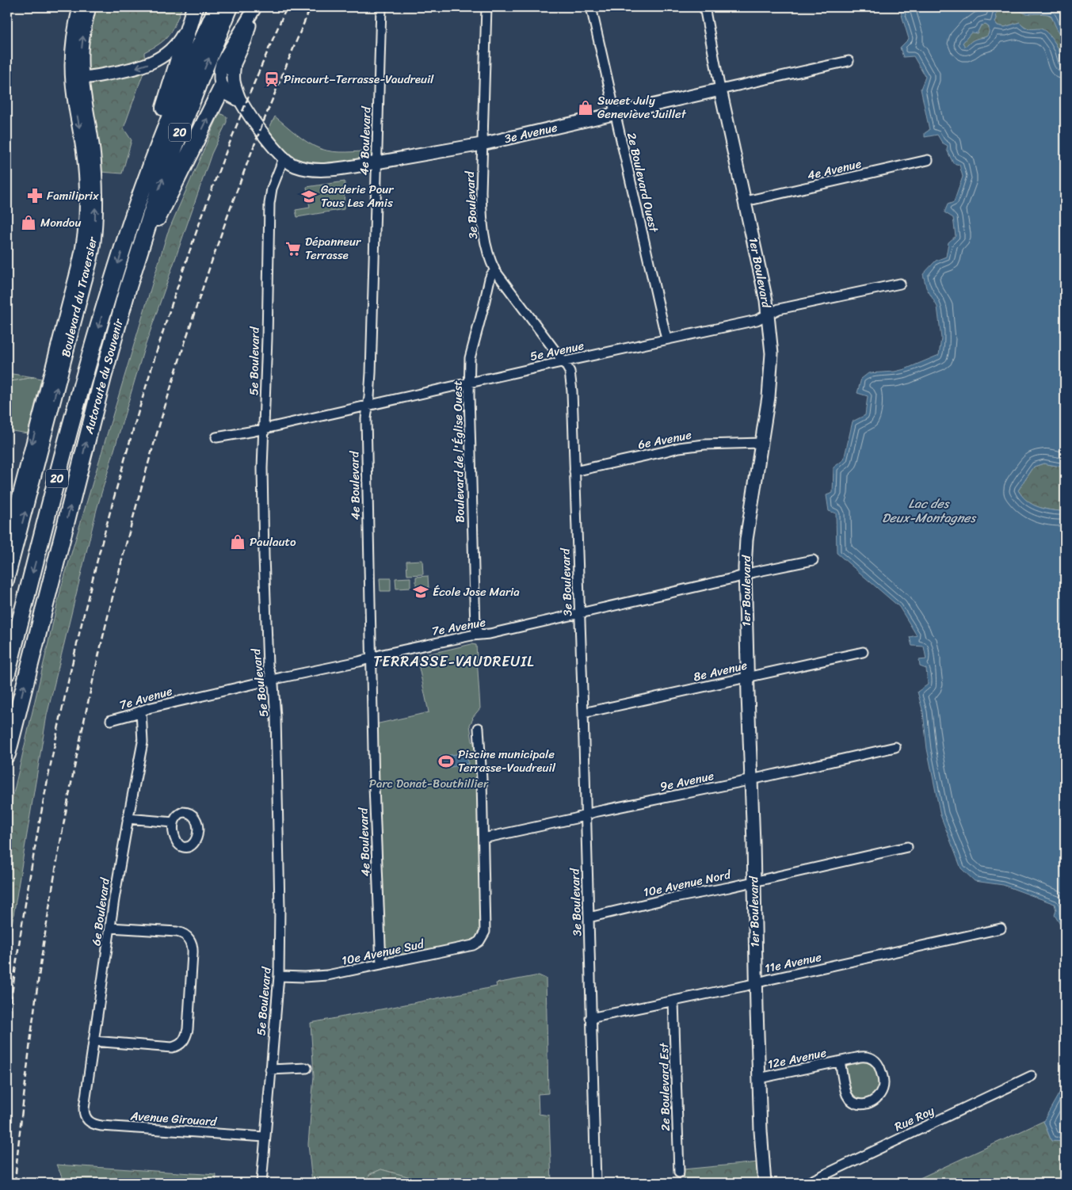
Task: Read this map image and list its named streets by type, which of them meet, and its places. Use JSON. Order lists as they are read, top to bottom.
{
  "streets": {
    "highway": ["20", "Autoroute du Souvenir"],
    "street": [
      "3e Avenue",
      "4e Boulevard",
      "4e Avenue",
      "2e Boulevard Ouest",
      "3e Boulevard",
      "1er Boulevard",
      "Boulevard du Traversier",
      "5e Avenue",
      "5e Boulevard",
      "6e Avenue",
      "Boulevard de l'Église Ouest",
      "7e Avenue",
      "8e Avenue",
      "9e Avenue",
      "10e Avenue Nord",
      "6e Boulevard",
      "10e Avenue Sud",
      "11e Avenue",
      "12e Avenue",
      "2e Boulevard Est",
      "Avenue Girouard",
      "Rue Roy"
    ]
  },
  "crossings": [
    ["3e Avenue", "4e Boulevard"],
    ["3e Avenue", "2e Boulevard Ouest"],
    ["3e Avenue", "3e Boulevard"],
    ["3e Avenue", "1er Boulevard"],
    ["3e Avenue", "5e Boulevard"],
    ["4e Boulevard", "5e Avenue"],
    ["4e Boulevard", "7e Avenue"],
    ["4e Boulevard", "10e Avenue Sud"],
    ["4e Avenue", "1er Boulevard"],
    ["2e Boulevard Ouest", "5e Avenue"],
    ["3e Boulevard", "5e Avenue"],
    ["3e Boulevard", "6e Avenue"],
    ["3e Boulevard", "Boulevard de l'Église Ouest"],
    ["3e Boulevard", "7e Avenue"],
    ["3e Boulevard", "8e Avenue"],
    ["3e Boulevard", "9e Avenue"],
    ["3e Boulevard", "10e Avenue Nord"],
    ["3e Boulevard", "11e Avenue"],
    ["1er Boulevard", "5e Avenue"],
    ["1er Boulevard", "6e Avenue"],
    ["1er Boulevard", "7e Avenue"],
    ["1er Boulevard", "8e Avenue"],
    ["1er Boulevard", "9e Avenue"],
    ["1er Boulevard", "10e Avenue Nord"],
    ["1er Boulevard", "11e Avenue"],
    ["1er Boulevard", "12e Avenue"],
    ["5e Avenue", "5e Boulevard"],
    ["5e Avenue", "Boulevard de l'Église Ouest"],
    ["5e Boulevard", "7e Avenue"],
    ["5e Boulevard", "10e Avenue Sud"],
    ["5e Boulevard", "Avenue Girouard"],
    ["Boulevard de l'Église Ouest", "7e Avenue"],
    ["7e Avenue", "6e Boulevard"],
    ["9e Avenue", "10e Avenue Sud"],
    ["6e Boulevard", "Avenue Girouard"],
    ["11e Avenue", "2e Boulevard Est"]
  ],
  "districts": ["TERRASSE-VAUDREUIL"],
  "water": ["Lac des Deux-Montagnes"],
  "parks": ["Parc Donat-Bouthillier"],
  "places": {
    "station": ["Pincourt–Terrasse-Vaudreuil"],
    "shop": ["Sweet July Geneviève Juillet", "Mondou", "Paulauto"],
    "pharmacy": ["Familiprix"],
    "school or university": ["Garderie Pour Tous Les Amis", "École Jose Maria"],
    "supermarket": ["Dépanneur Terrasse"],
    "sports": ["Piscine municipale Terrasse-Vaudreuil"]
  }
}
